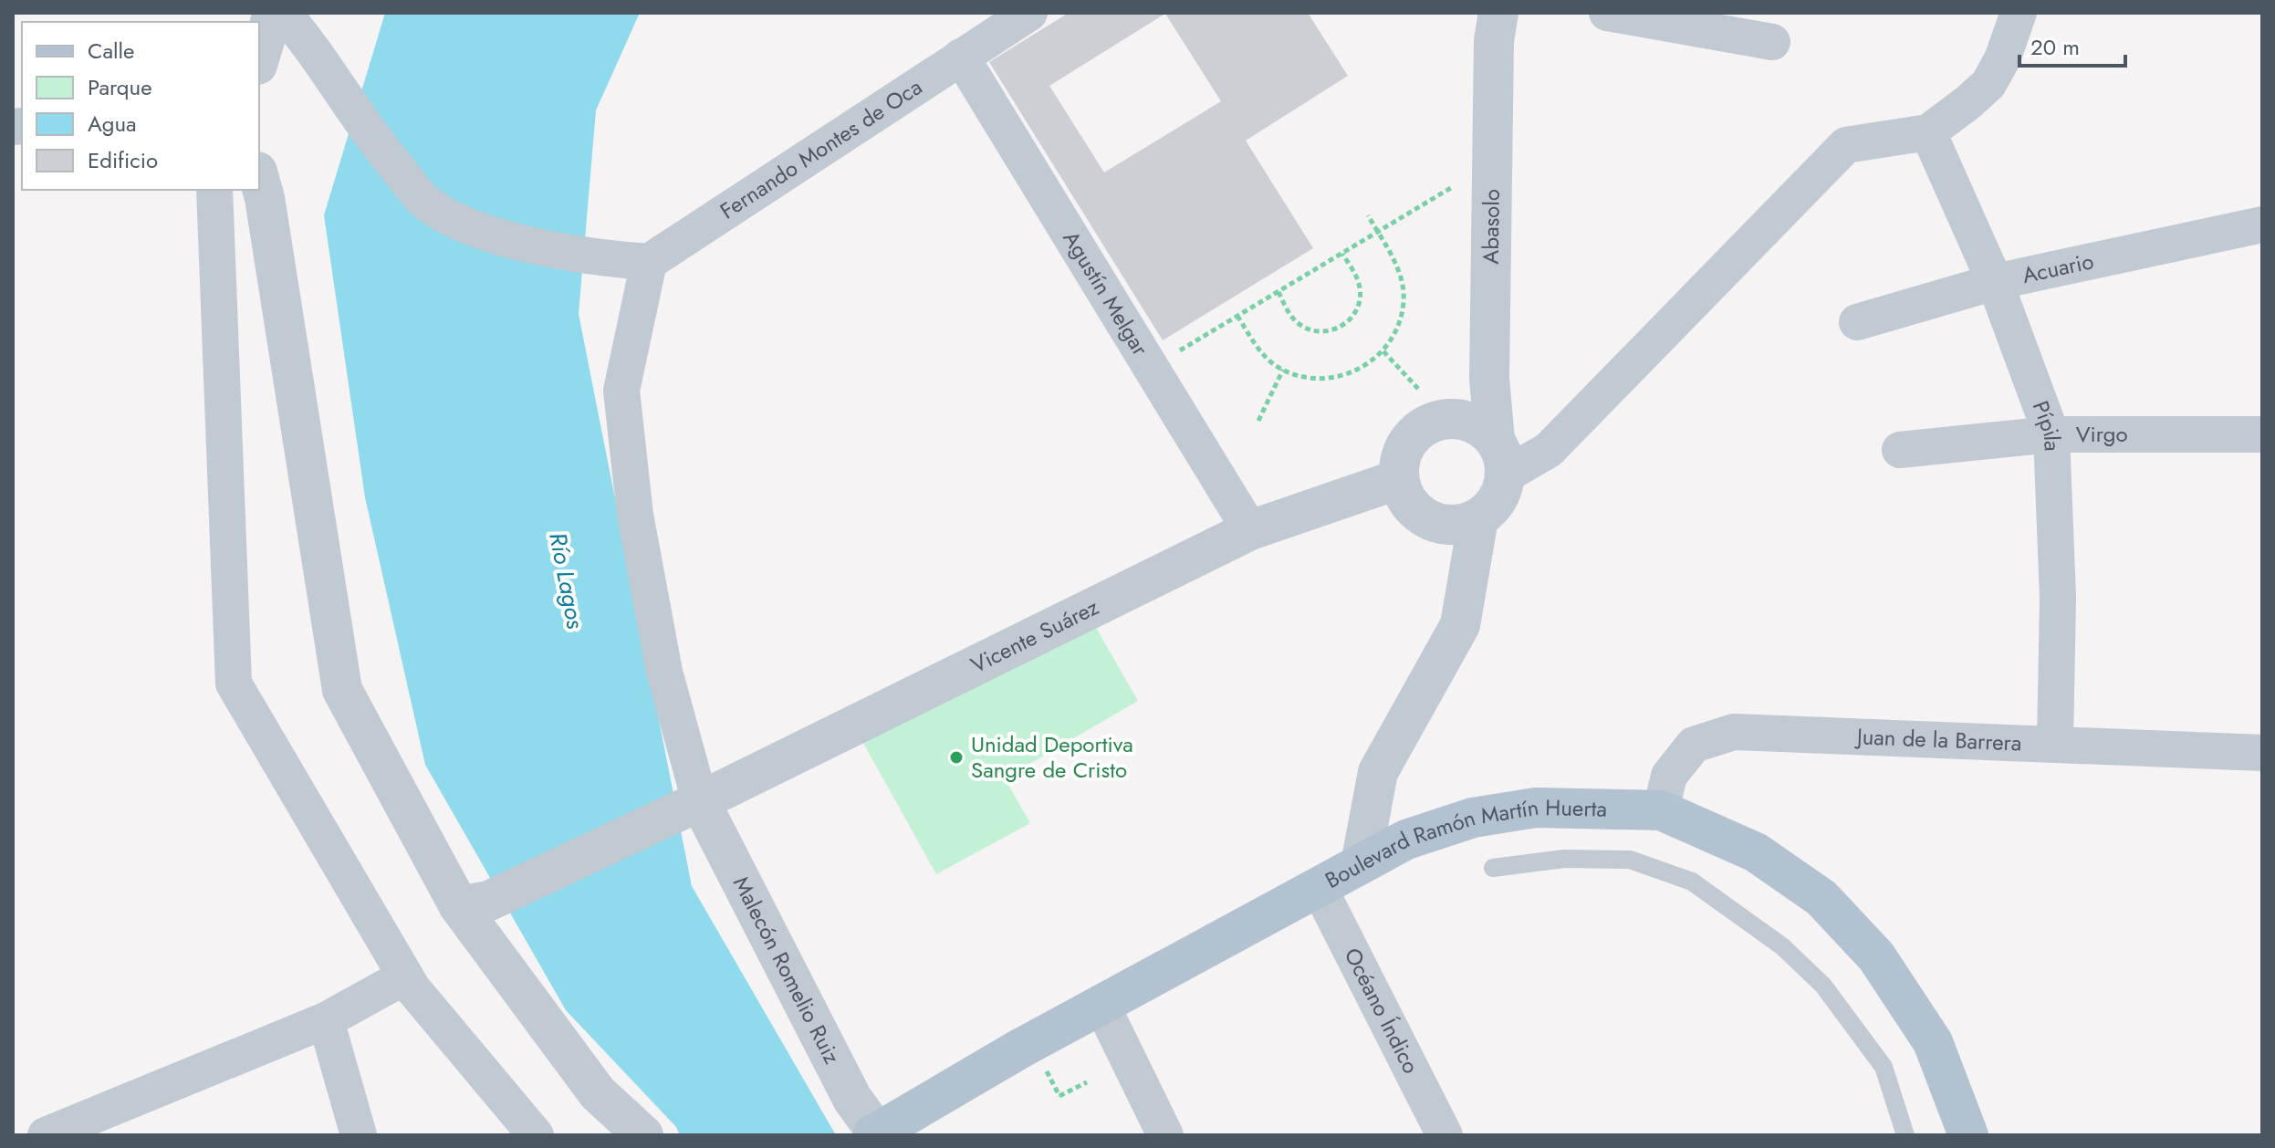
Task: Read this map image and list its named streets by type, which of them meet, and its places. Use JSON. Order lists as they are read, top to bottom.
{
  "streets": {
    "main road": ["Boulevard Ramón Martín Huerta"],
    "street": [
      "Fernando Montes de Oca",
      "Abasolo",
      "Acuario",
      "Agustín Melgar",
      "Pípila",
      "Virgo",
      "Vicente Suárez",
      "Juan de la Barrera",
      "Malecón Romelio Ruiz",
      "Océano Índico"
    ]
  },
  "crossings": [
    ["Fernando Montes de Oca", "Agustín Melgar"],
    ["Abasolo", "Vicente Suárez"],
    ["Acuario", "Pípila"],
    ["Agustín Melgar", "Vicente Suárez"],
    ["Pípila", "Virgo"],
    ["Pípila", "Juan de la Barrera"],
    ["Vicente Suárez", "Malecón Romelio Ruiz"],
    ["Juan de la Barrera", "Boulevard Ramón Martín Huerta"],
    ["Boulevard Ramón Martín Huerta", "Océano Índico"]
  ],
  "water": ["Río Lagos"],
  "places": ["Unidad Deportiva Sangre de Cristo"],
  "legend": [
    "Calle",
    "Parque",
    "Agua",
    "Edificio"
  ],
  "scale_bar": "20 m"
}
